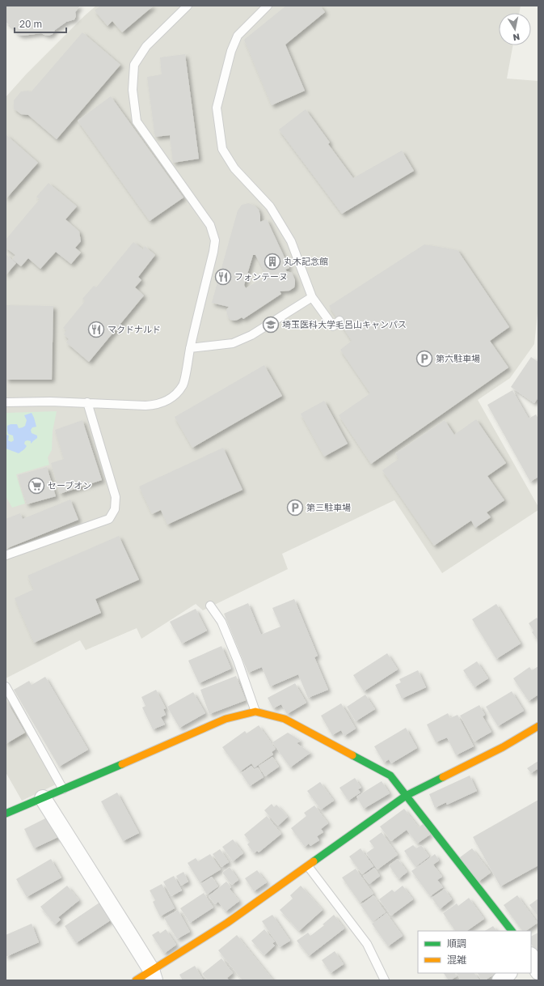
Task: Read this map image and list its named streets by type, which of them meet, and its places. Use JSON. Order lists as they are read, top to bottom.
{
  "places": {
    "building": ["丸木記念館"],
    "restaurant": ["フォンテーヌ", "マクドナルド"],
    "school or university": ["埼玉医科大学毛呂山キャンパス"],
    "parking": ["第六駐車場", "第三駐車場"],
    "supermarket": ["セーブオン"]
  },
  "legend": ["順調", "混雑"],
  "scale_bar": "20 m",
  "north": "bottom"
}
